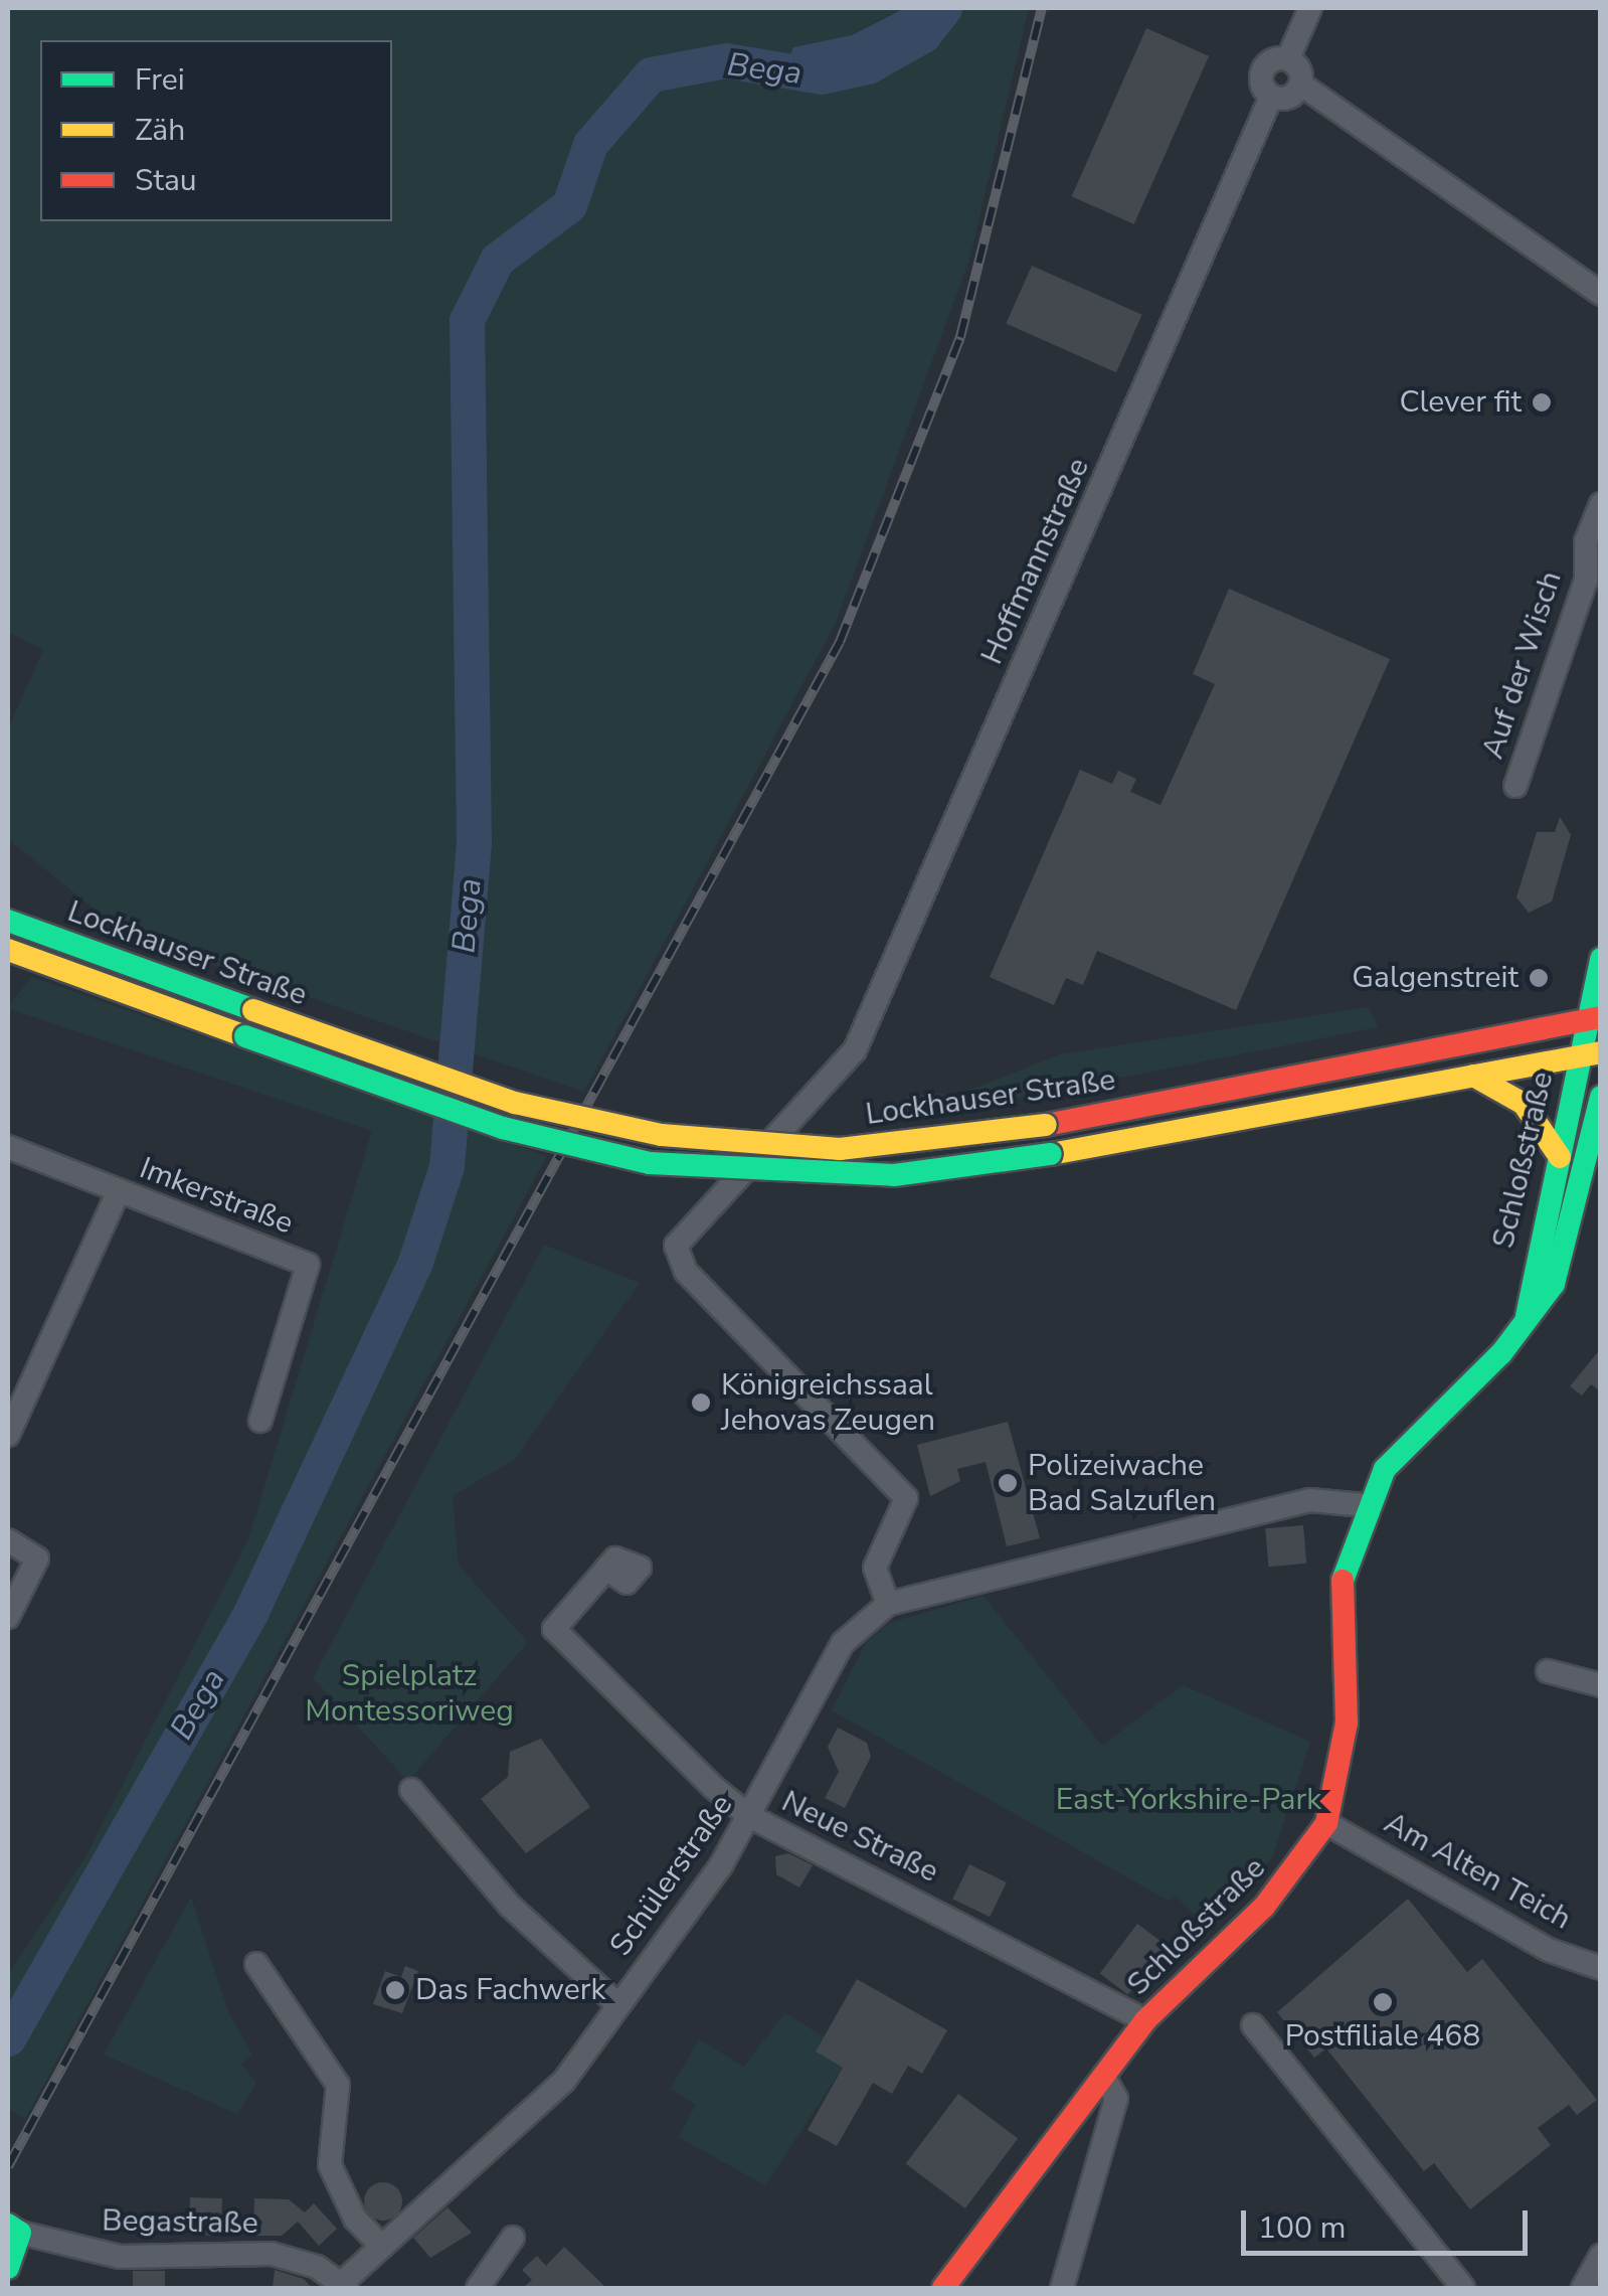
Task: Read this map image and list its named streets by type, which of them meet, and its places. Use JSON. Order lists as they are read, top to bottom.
{
  "streets": {
    "main road": ["Lockhauser Straße", "Schloßstraße"],
    "street": [
      "Hoffmannstraße",
      "Auf der Wisch",
      "Imkerstraße",
      "Neue Straße",
      "Am Alten Teich",
      "Schülerstraße",
      "Begastraße"
    ]
  },
  "crossings": [
    ["Hoffmannstraße", "Schülerstraße"],
    ["Lockhauser Straße", "Schloßstraße"],
    ["Schloßstraße", "Neue Straße"],
    ["Schloßstraße", "Am Alten Teich"],
    ["Schloßstraße", "Schülerstraße"],
    ["Neue Straße", "Schülerstraße"],
    ["Schülerstraße", "Begastraße"]
  ],
  "water": ["Bega"],
  "parks": ["Spielplatz Montessoriweg", "East-Yorkshire-Park"],
  "places": [
    "Clever fit",
    "Galgenstreit",
    "Königreichssaal Jehovas Zeugen",
    "Polizeiwache Bad Salzuflen",
    "Das Fachwerk",
    "Postfiliale 468"
  ],
  "legend": ["Frei", "Zäh", "Stau"],
  "scale_bar": "100 m"
}
